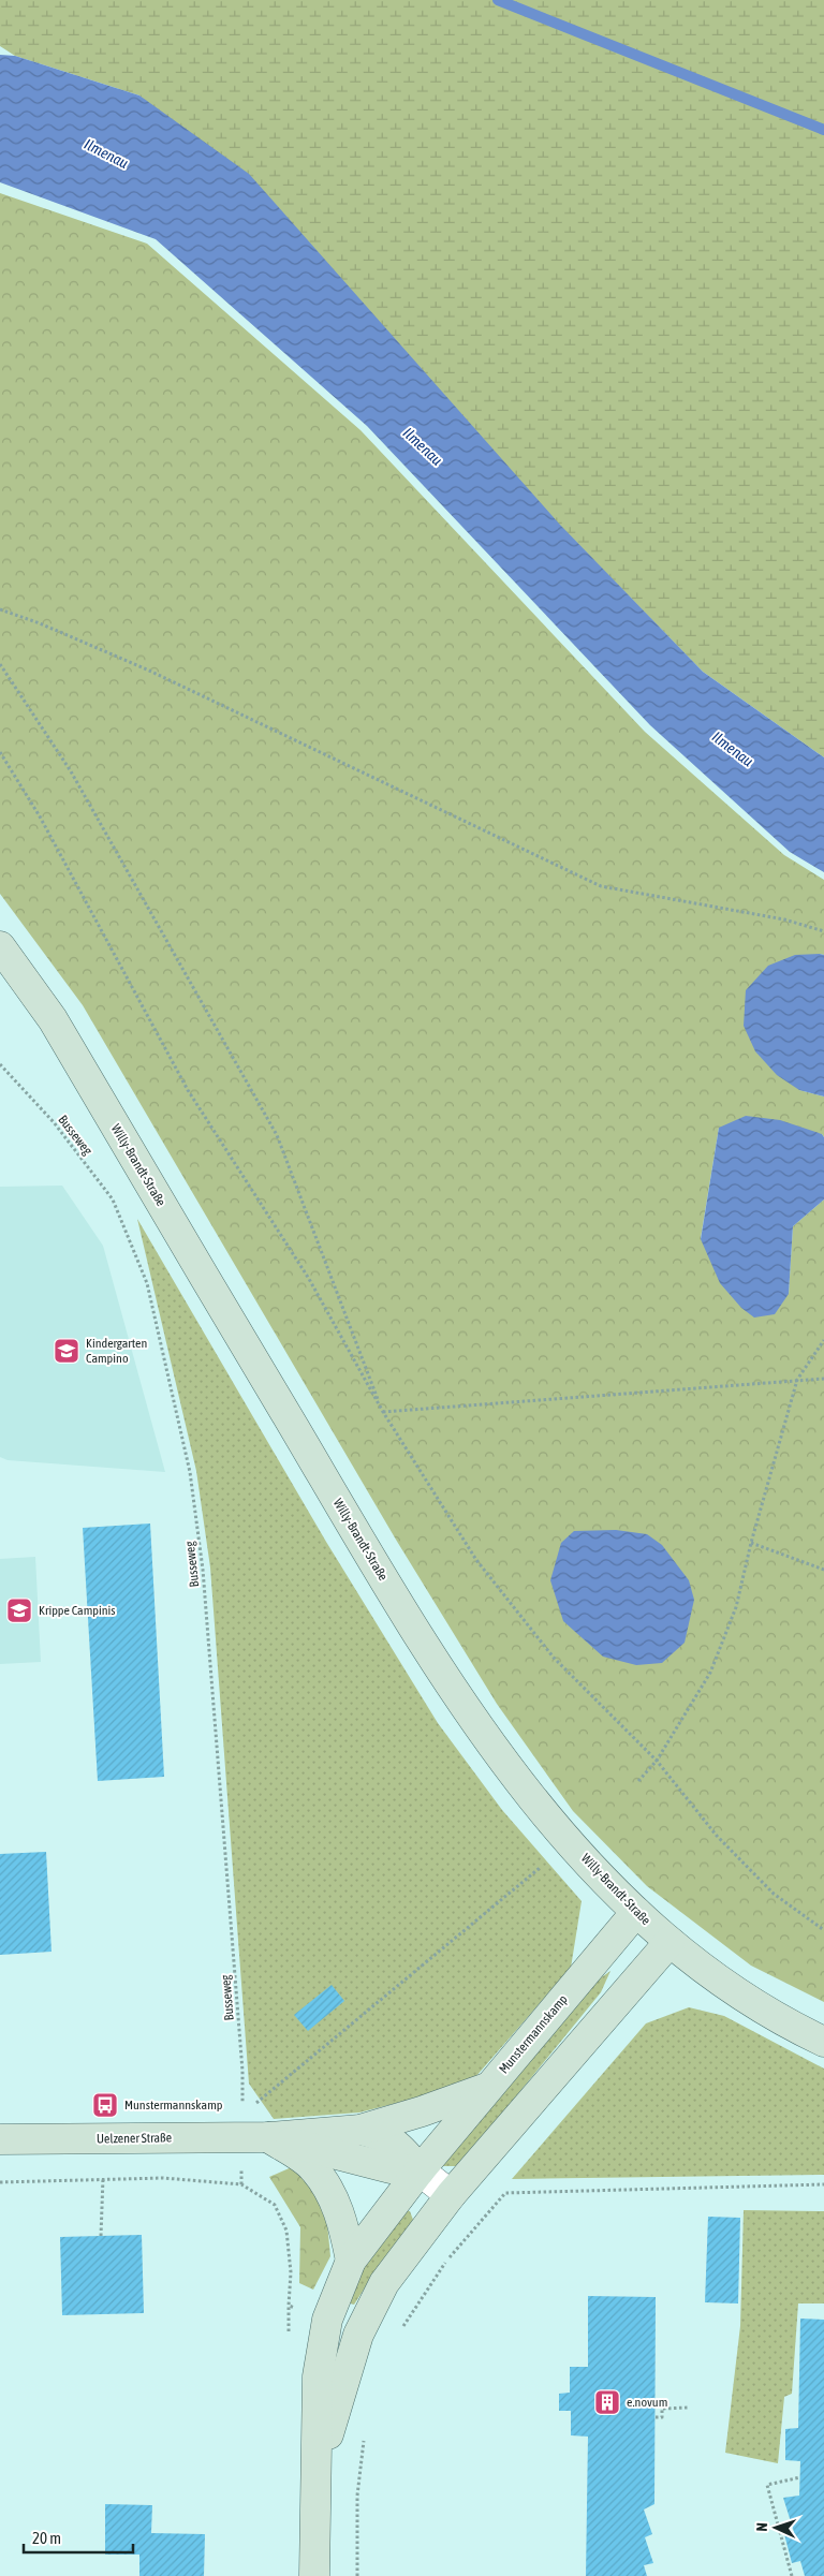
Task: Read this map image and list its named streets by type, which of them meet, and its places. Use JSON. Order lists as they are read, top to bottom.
{
  "streets": {
    "street": ["Willy-Brandt-Straße", "Munstermannskamp", "Uelzener Straße"],
    "path": ["Busseweg"]
  },
  "crossings": [
    ["Busseweg", "Uelzener Straße"],
    ["Willy-Brandt-Straße", "Munstermannskamp"],
    ["Munstermannskamp", "Uelzener Straße"]
  ],
  "water": ["Ilmenau"],
  "places": {
    "school or university": ["Kindergarten Campino", "Krippe Campinis"],
    "bus stop": ["Munstermannskamp"],
    "building": ["e.novum"]
  },
  "scale_bar": "20 m",
  "north": "left"
}
